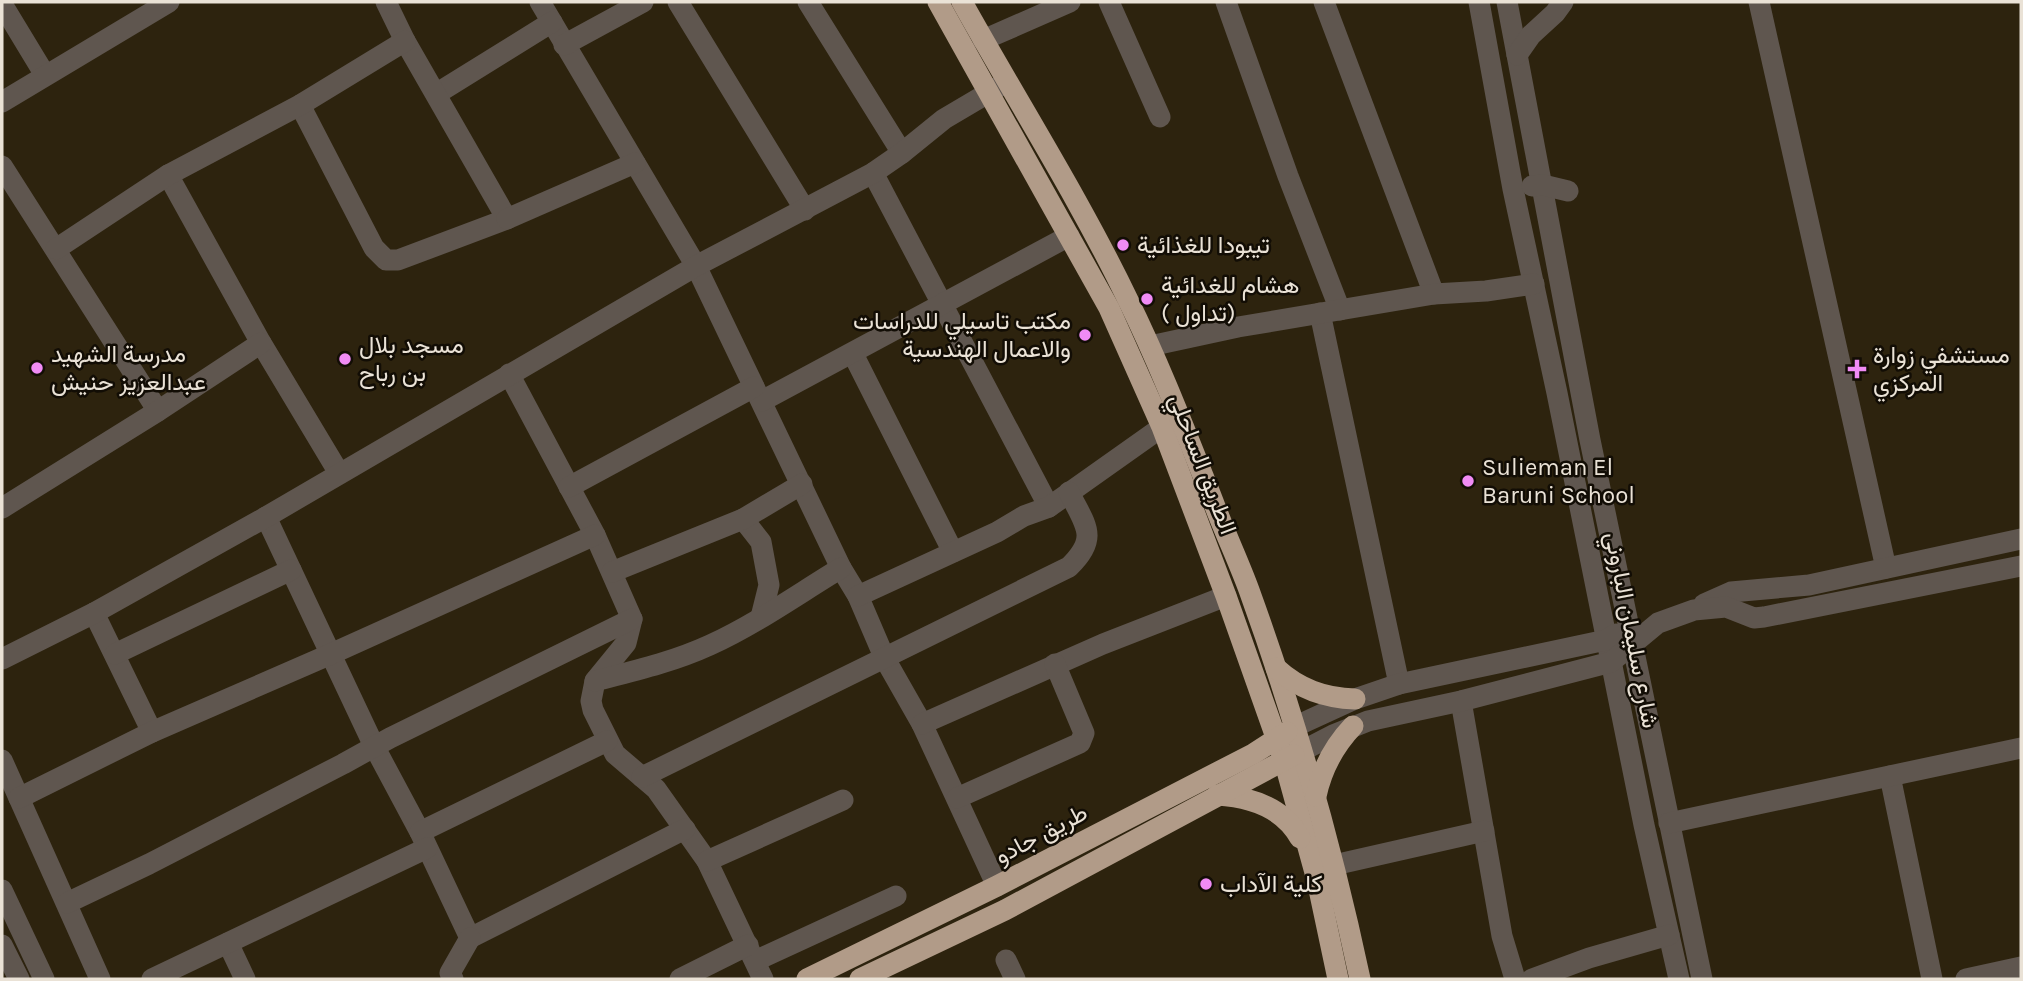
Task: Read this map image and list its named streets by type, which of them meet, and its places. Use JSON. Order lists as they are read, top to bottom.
{
  "streets": {
    "highway": ["الطريق الساحلي", "طريق جادو"],
    "street": ["شارع سليمان الباروني"]
  },
  "crossings": [
    ["الطريق الساحلي", "طريق جادو"]
  ],
  "places": {
    "other": [
      "تيبودا للغذائية",
      "هشام للغدائية ( تداول)",
      "مكتب تاسيلي للدراسات والاعمال الهندسية",
      "مسجد بلال بن رباح",
      "مدرسة الشهيد عبدالعزيز حنيش",
      "Sulieman El Baruni School",
      "كلية الآداب"
    ],
    "health": ["مستشفي زوارة المركزي"]
  }
}
